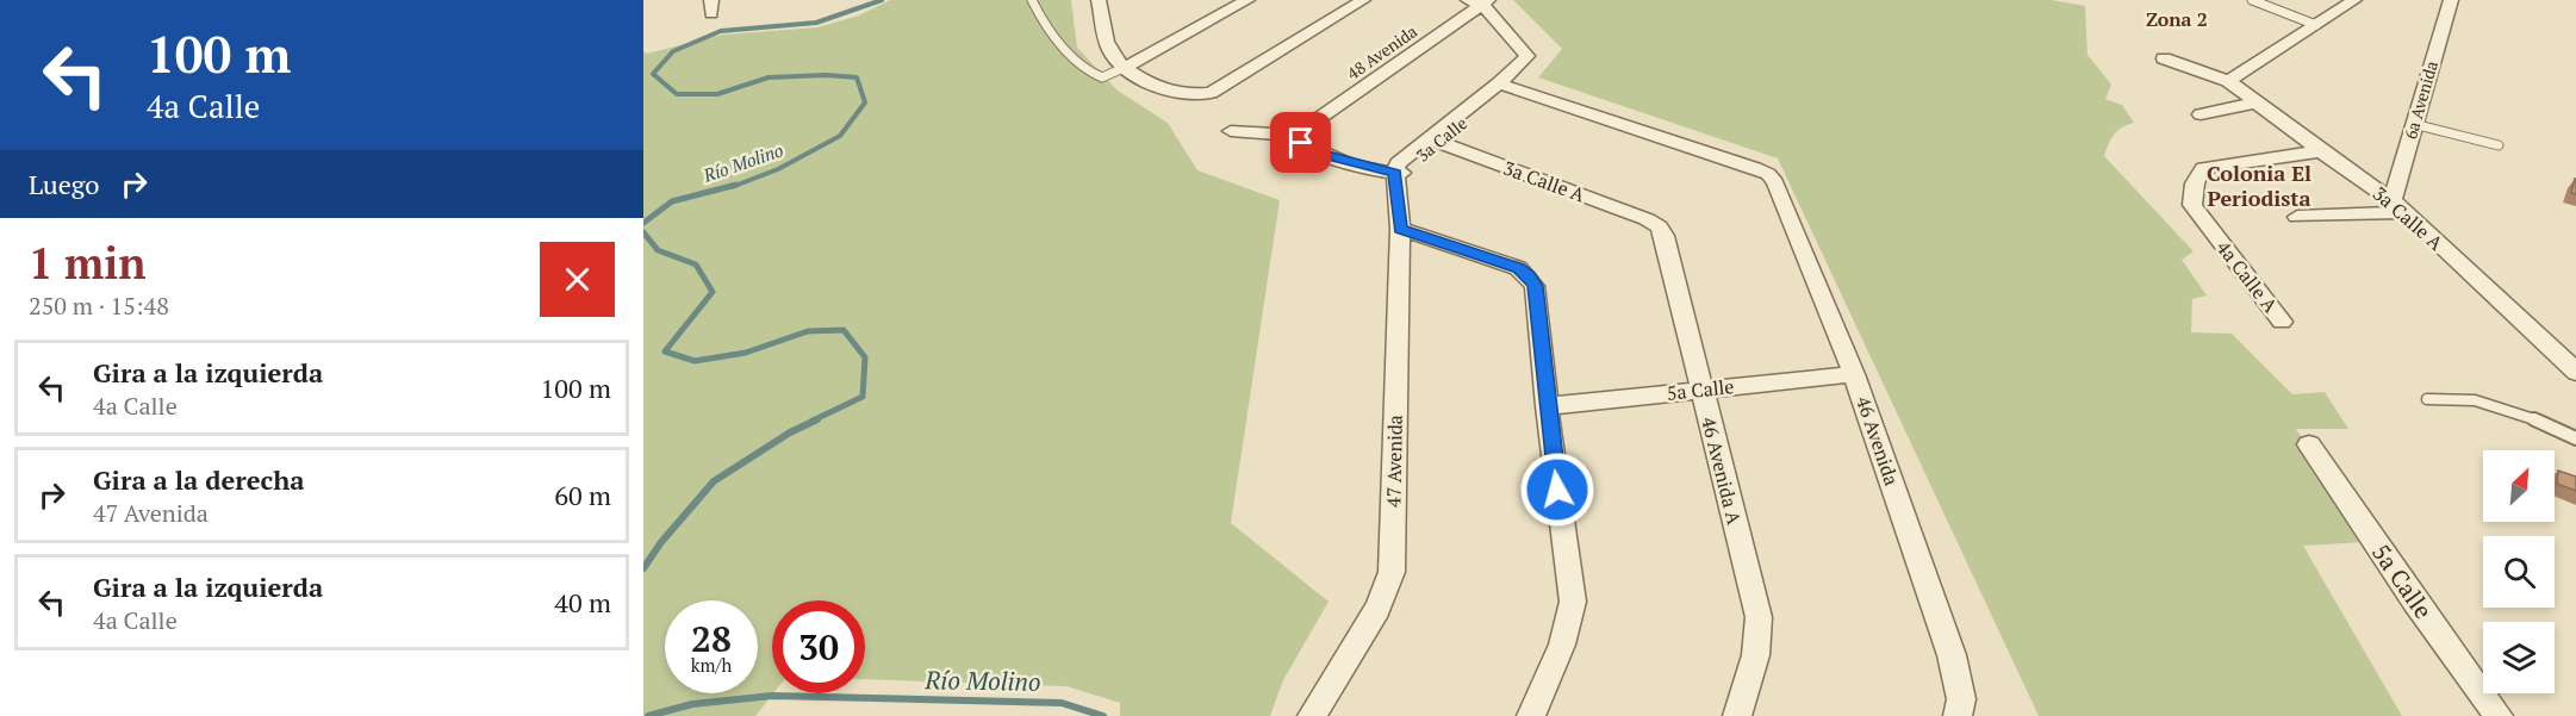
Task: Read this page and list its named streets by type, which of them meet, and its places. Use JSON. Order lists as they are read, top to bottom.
{
  "streets": {
    "street": [
      "48 Avenida",
      "6a Avenida",
      "3a Calle",
      "3a Calle A",
      "4a Calle A",
      "5a Calle",
      "46 Avenida",
      "47 Avenida",
      "46 Avenida A"
    ]
  },
  "crossings": [
    ["48 Avenida", "3a Calle"],
    ["6a Avenida", "3a Calle A"],
    ["3a Calle", "3a Calle A"],
    ["3a Calle", "46 Avenida"],
    ["3a Calle", "47 Avenida"],
    ["3a Calle A", "4a Calle A"],
    ["3a Calle A", "46 Avenida A"],
    ["5a Calle", "46 Avenida"],
    ["5a Calle", "46 Avenida A"]
  ],
  "districts": ["Zona 2", "Colonia El Periodista"],
  "water": ["Río Molino"],
  "north": "top right",
  "page": {
    "turn": ["100 m", "4a Calle"],
    "then": "Luego",
    "heading": ["1 min", "250 m · 15:48"],
    "list": [
      {
        "name": "Gira a la izquierda",
        "note": "4a Calle",
        "value": "100 m"
      },
      {
        "name": "Gira a la derecha",
        "note": "47 Avenida",
        "value": "60 m"
      },
      {
        "name": "Gira a la izquierda",
        "note": "4a Calle",
        "value": "40 m"
      }
    ],
    "speed": "28 km/h",
    "limit": "30"
  }
}
